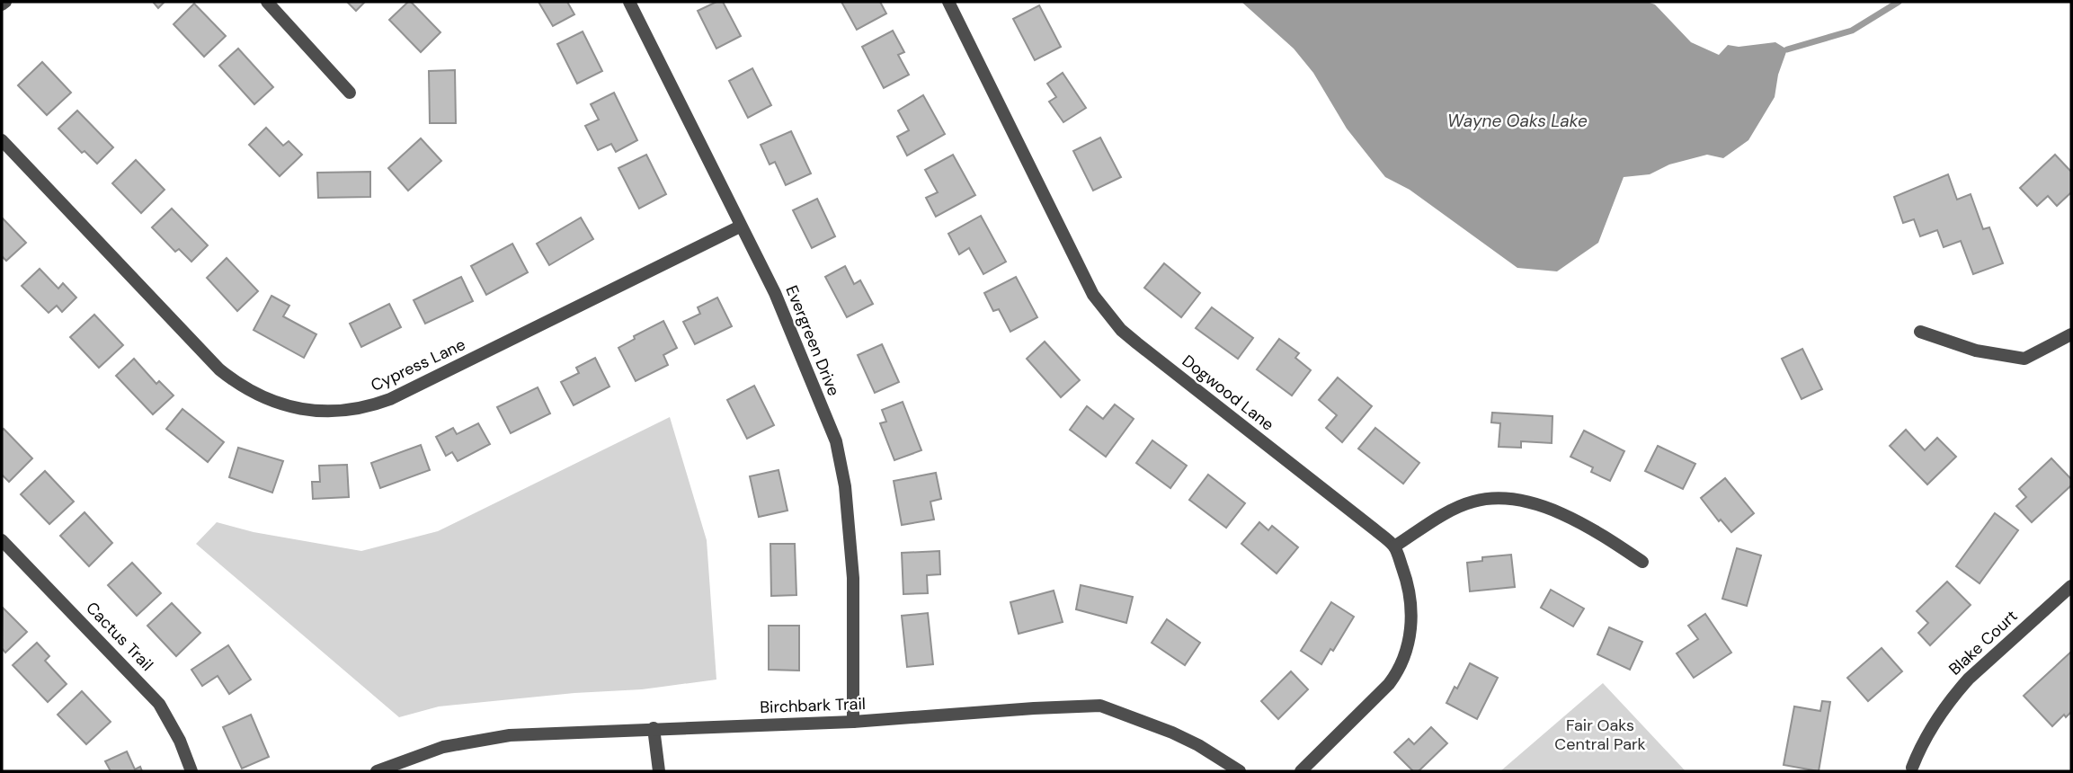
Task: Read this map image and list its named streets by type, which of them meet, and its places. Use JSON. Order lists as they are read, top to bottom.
{
  "streets": {
    "street": [
      "Evergreen Drive",
      "Cypress Lane",
      "Dogwood Lane",
      "Cactus Trail",
      "Blake Court",
      "Birchbark Trail"
    ]
  },
  "crossings": [
    ["Evergreen Drive", "Cypress Lane"],
    ["Evergreen Drive", "Birchbark Trail"]
  ],
  "water": ["Wayne Oaks Lake"],
  "parks": ["Fair Oaks Central Park"]
}
